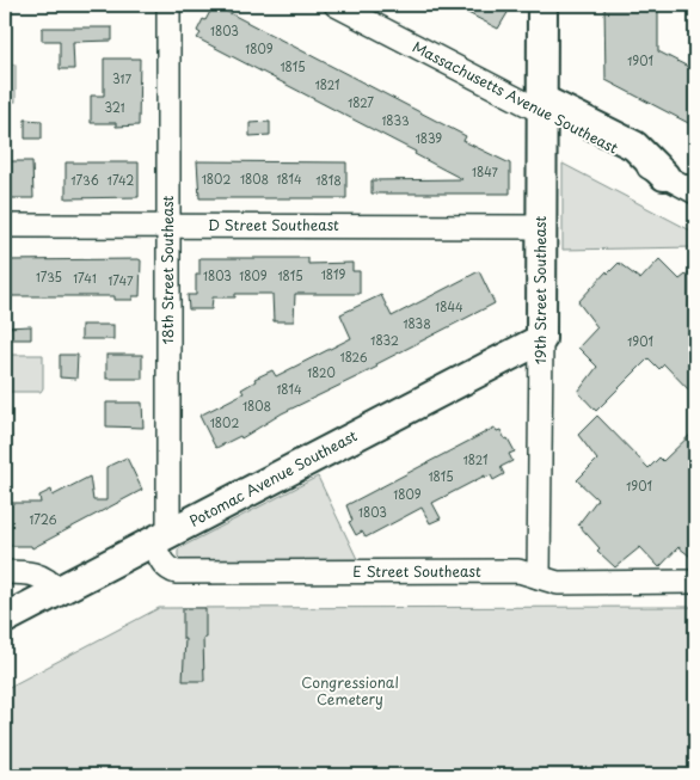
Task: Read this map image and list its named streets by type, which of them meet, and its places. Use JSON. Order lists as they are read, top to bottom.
{
  "streets": {
    "main road": ["19th Street Southeast", "Potomac Avenue Southeast"],
    "street": [
      "Massachusetts Avenue Southeast",
      "D Street Southeast",
      "18th Street Southeast",
      "E Street Southeast"
    ]
  },
  "crossings": [
    ["Massachusetts Avenue Southeast", "19th Street Southeast"],
    ["D Street Southeast", "18th Street Southeast"],
    ["D Street Southeast", "19th Street Southeast"],
    ["18th Street Southeast", "Potomac Avenue Southeast"],
    ["18th Street Southeast", "E Street Southeast"],
    ["19th Street Southeast", "Potomac Avenue Southeast"],
    ["19th Street Southeast", "E Street Southeast"],
    ["Potomac Avenue Southeast", "E Street Southeast"]
  ],
  "parks": ["Congressional Cemetery"],
  "house_numbers": [
    "1803",
    "1809",
    "1901",
    "1815",
    "317",
    "1821",
    "1827",
    "321",
    "1833",
    "1839",
    "1847",
    "1802",
    "1808",
    "1814",
    "1736",
    "1742",
    "1818",
    "1819",
    "1803",
    "1809",
    "1815",
    "1735",
    "1741",
    "1747",
    "1844",
    "1838",
    "1832",
    "1901",
    "1826",
    "1820",
    "1814",
    "1808",
    "1802",
    "1821",
    "1815",
    "1901",
    "1809",
    "1803",
    "1726"
  ]
}
